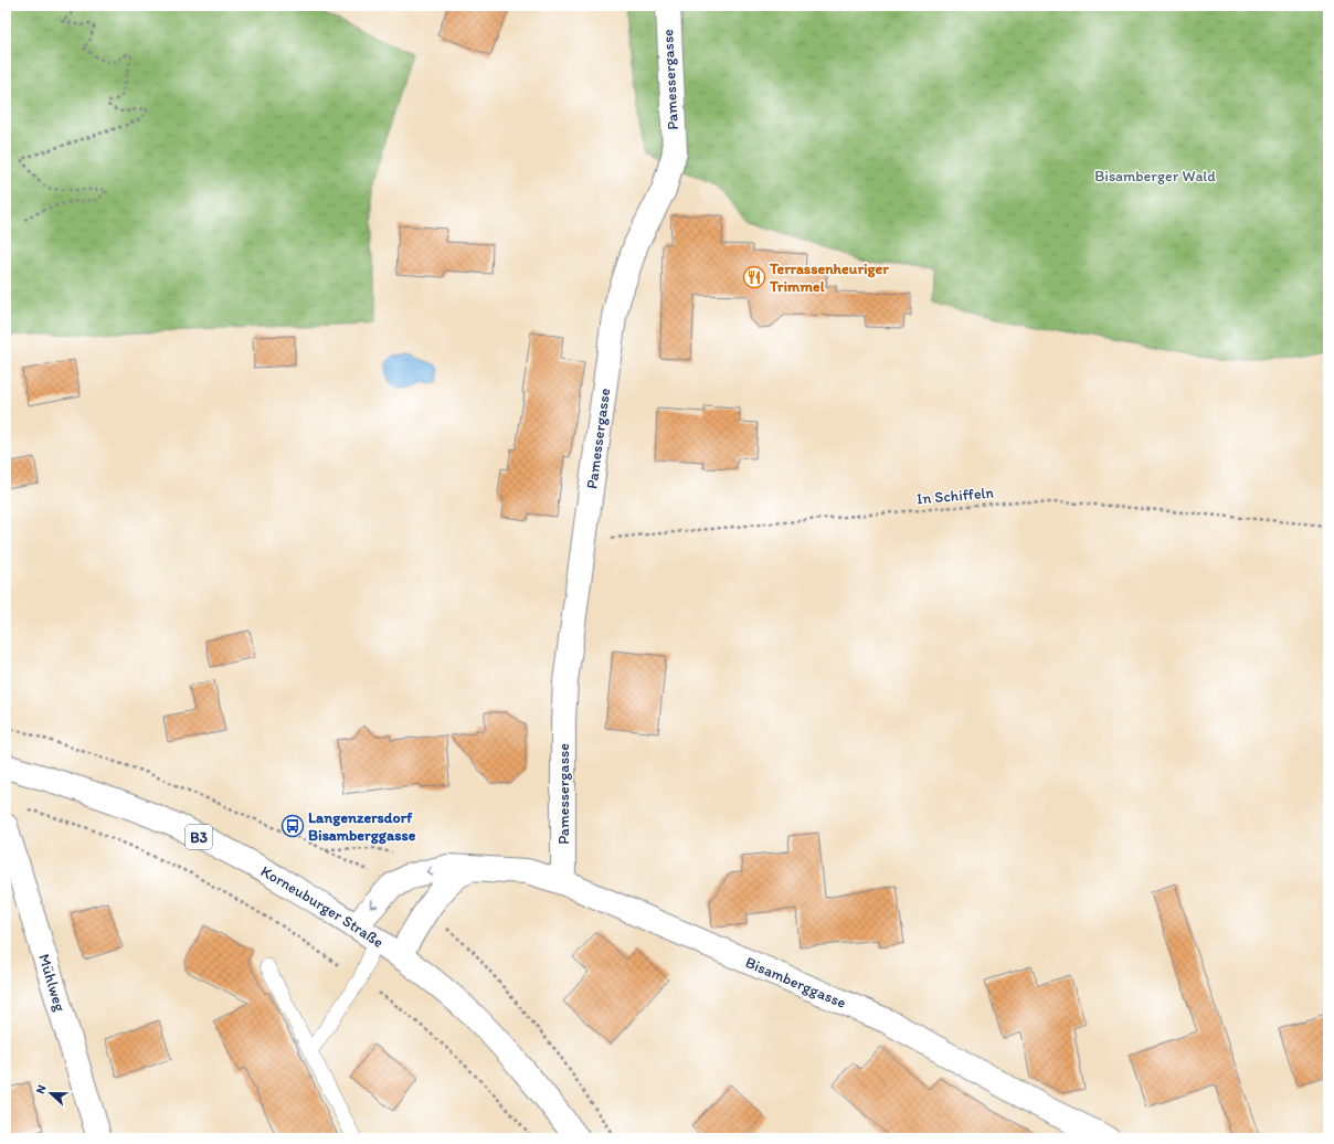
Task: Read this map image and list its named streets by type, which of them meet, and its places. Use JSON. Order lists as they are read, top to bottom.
{
  "streets": {
    "street": [
      "Pamessergasse",
      "B3",
      "Korneuburger Straße",
      "Mühlweg",
      "Bisamberggasse"
    ],
    "path": ["In Schiffeln"]
  },
  "crossings": [
    ["Pamessergasse", "In Schiffeln"],
    ["Pamessergasse", "Bisamberggasse"],
    ["Korneuburger Straße", "Bisamberggasse"]
  ],
  "parks": ["Bisamberger Wald"],
  "places": {
    "restaurant": ["Terrassenheuriger Trimmel"],
    "bus stop": ["Langenzersdorf Bisamberggasse"]
  },
  "north": "left"
}
